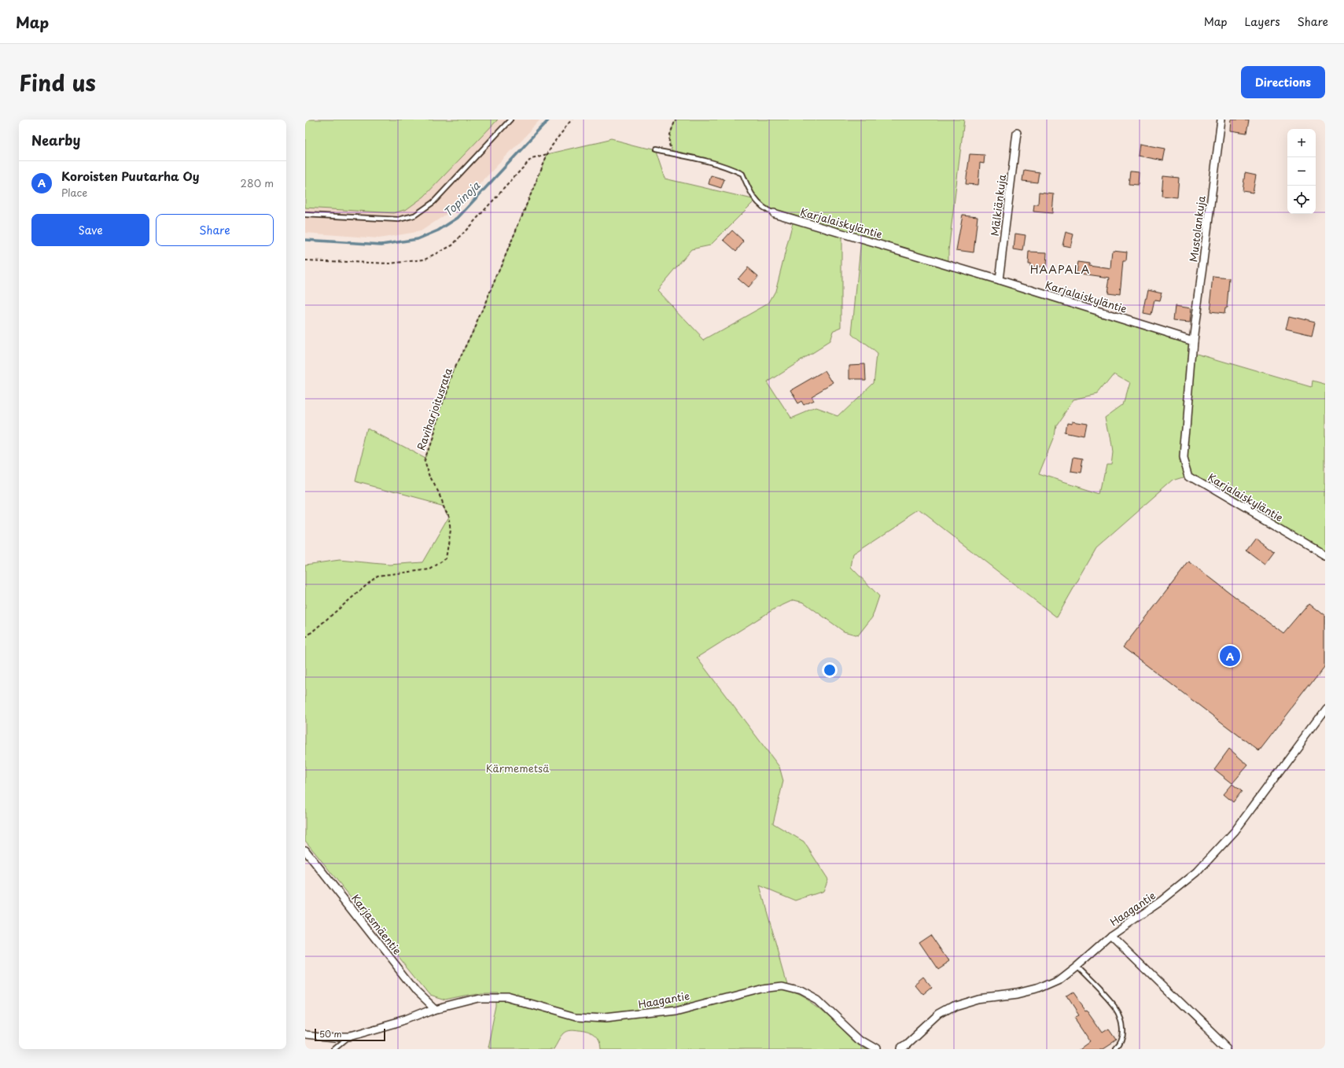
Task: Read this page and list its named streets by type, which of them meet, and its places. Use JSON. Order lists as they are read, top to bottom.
{
  "streets": {
    "street": [
      "Mälkiänkuja",
      "Karjalaiskyläntie",
      "Mustolankuja",
      "Haagantie",
      "Karjasmäentie"
    ],
    "path": ["Raviharjoitusrata"]
  },
  "crossings": [
    ["Mälkiänkuja", "Karjalaiskyläntie"],
    ["Karjalaiskyläntie", "Mustolankuja"],
    ["Haagantie", "Karjasmäentie"]
  ],
  "districts": ["HAAPALA"],
  "water": ["Topinoja"],
  "parks": ["Kärmemetsä"],
  "scale_bar": "50 m",
  "page": {
    "header": "Map",
    "nav": ["Map", "Layers", "Share"],
    "title": "Find us",
    "buttons": [
      "Directions",
      ["Save", "Share"]
    ],
    "heading": "Nearby",
    "map_buttons": ["+", "−"],
    "list": [
      {
        "mark": "A",
        "name": "Koroisten Puutarha Oy",
        "note": "Place",
        "value": "280 m"
      }
    ],
    "pins": "A",
    "scale": "50 m"
  }
}
